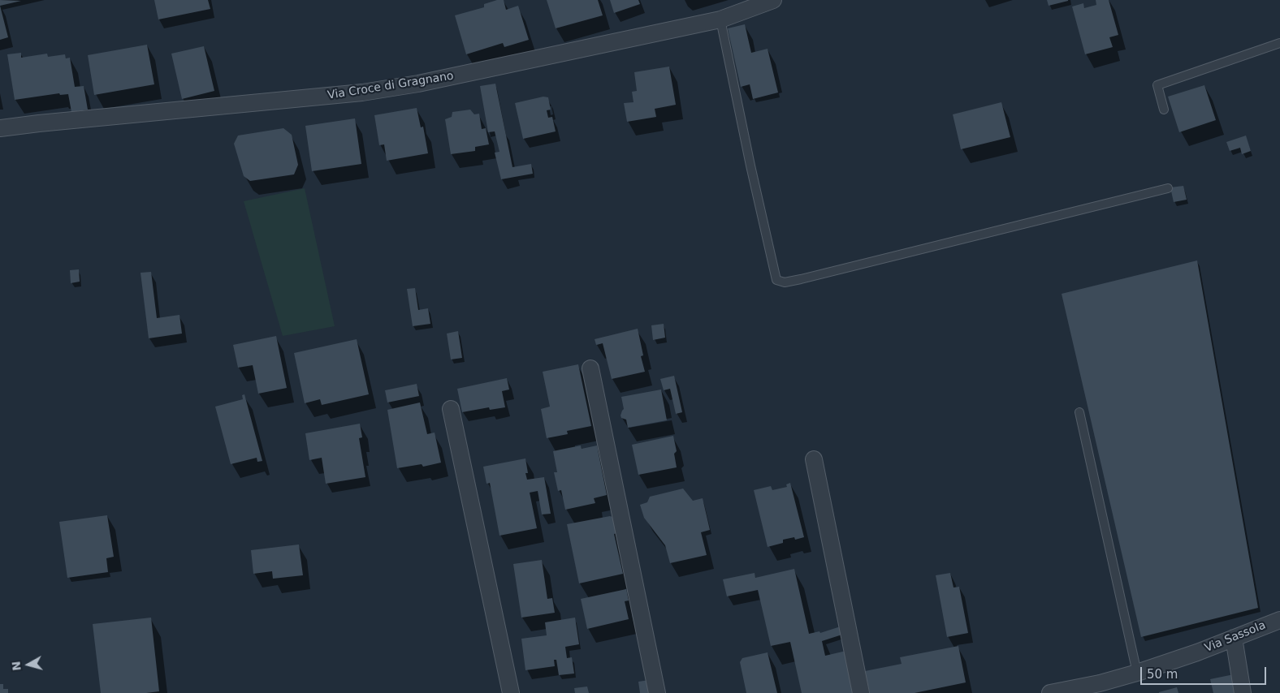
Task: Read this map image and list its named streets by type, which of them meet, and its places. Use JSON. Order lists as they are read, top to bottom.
{
  "streets": {
    "street": ["Via Croce di Gragnano", "Via Sassola"]
  },
  "scale_bar": "50 m",
  "north": "left"
}
